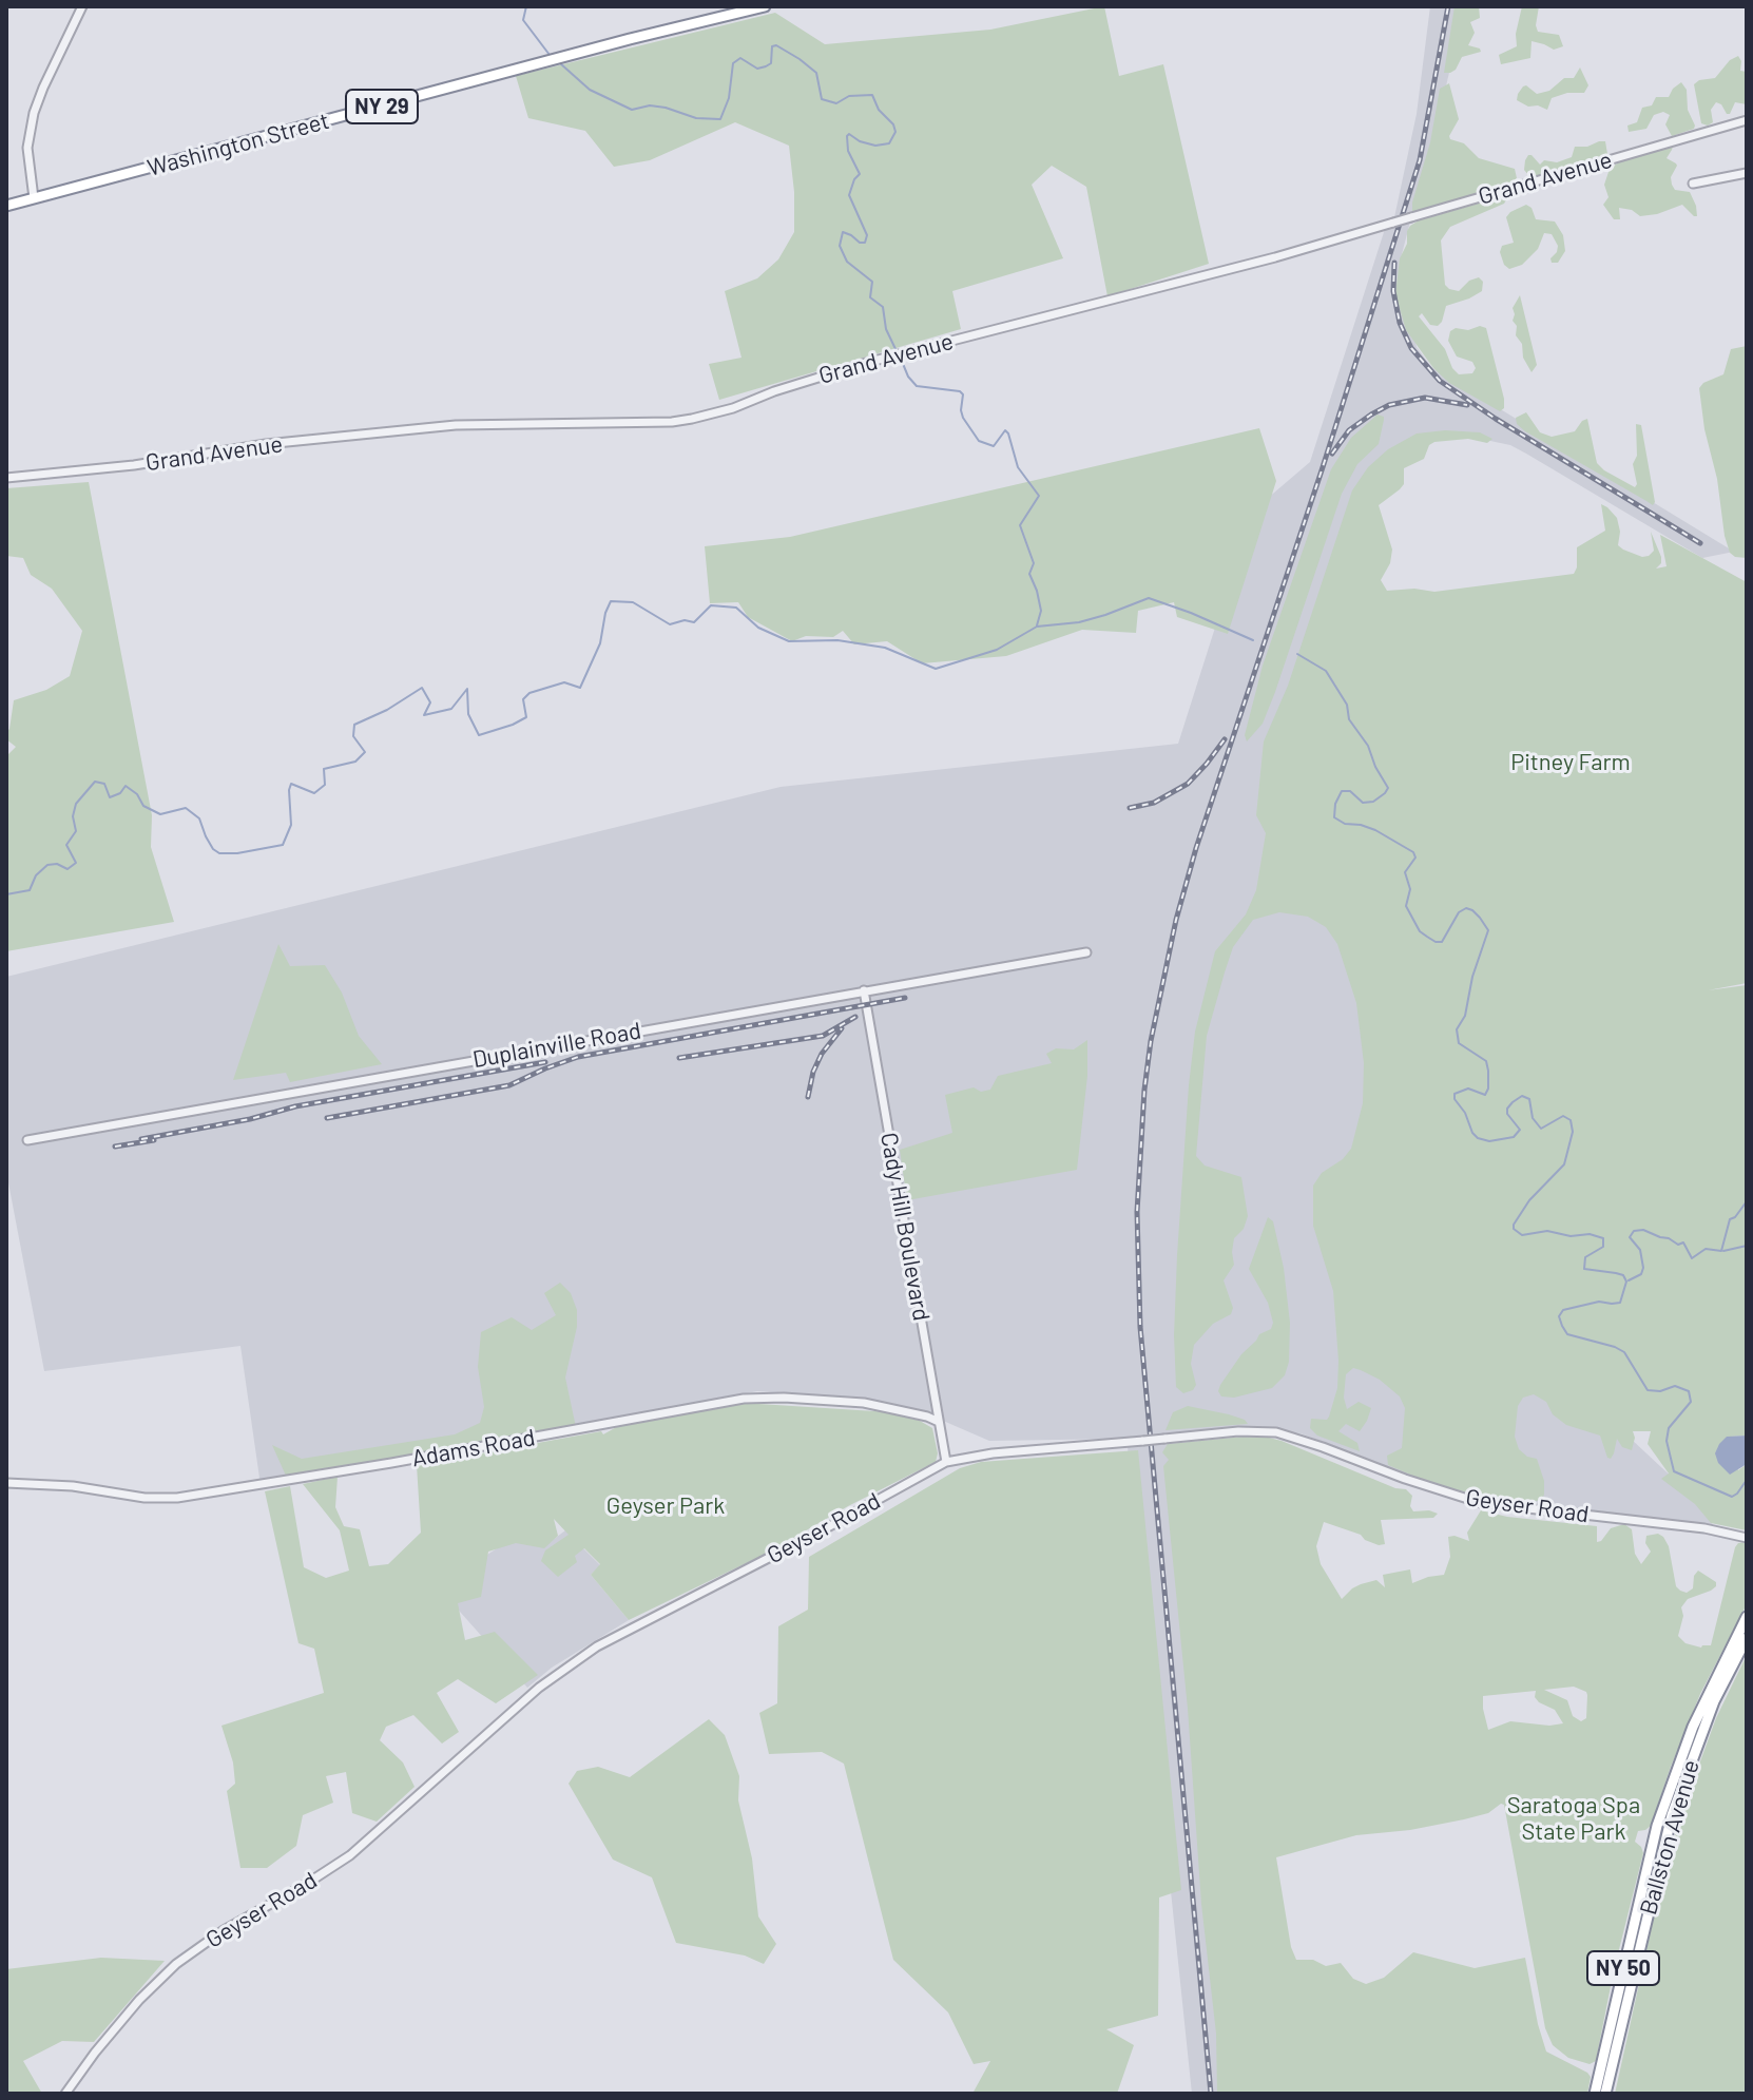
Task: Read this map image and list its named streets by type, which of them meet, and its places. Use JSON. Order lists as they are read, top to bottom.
{
  "streets": {
    "highway": [
      "NY 29",
      "Washington Street",
      "Ballston Avenue",
      "NY 50"
    ],
    "street": [
      "Grand Avenue",
      "Duplainville Road",
      "Cady Hill Boulevard",
      "Adams Road",
      "Geyser Road"
    ]
  },
  "crossings": [
    ["Duplainville Road", "Cady Hill Boulevard"],
    ["Cady Hill Boulevard", "Adams Road"],
    ["Cady Hill Boulevard", "Geyser Road"]
  ],
  "parks": ["Pitney Farm", "Geyser Park", "Saratoga Spa State Park"]
}
